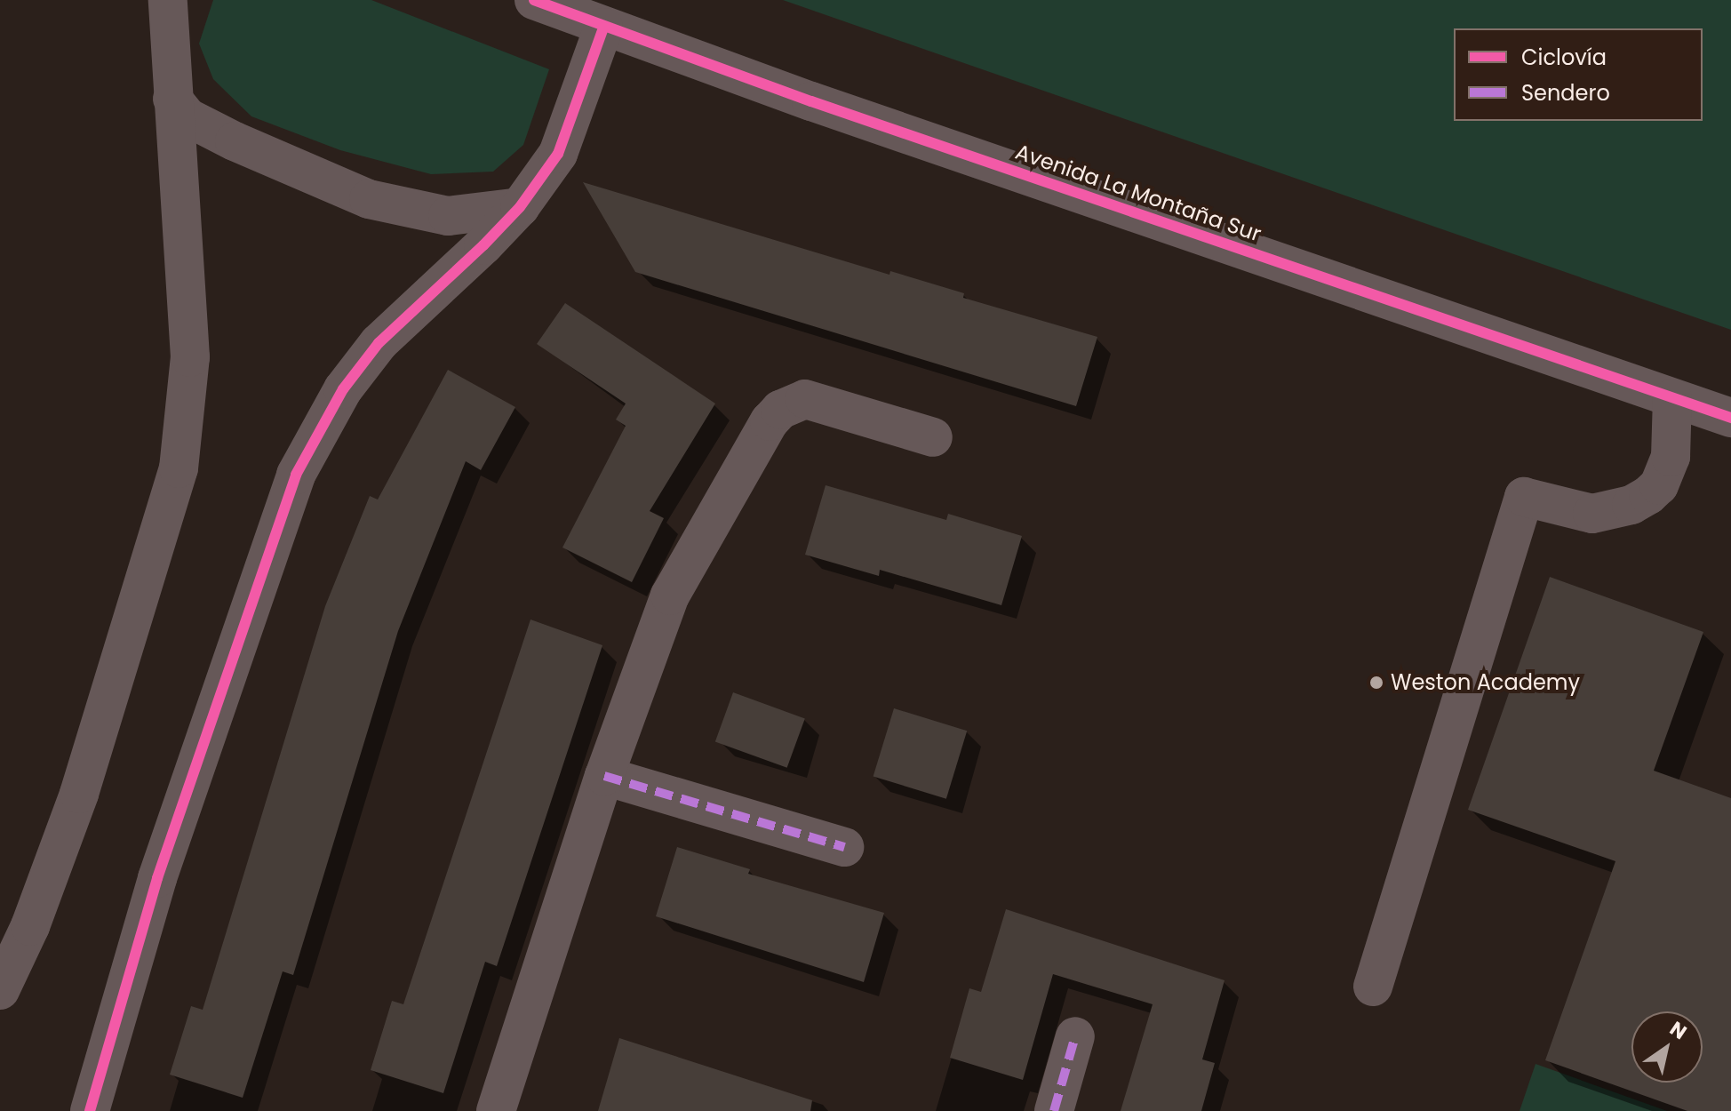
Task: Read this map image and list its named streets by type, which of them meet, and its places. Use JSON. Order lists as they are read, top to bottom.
{
  "streets": {
    "street": ["Avenida La Montaña Sur"]
  },
  "places": ["Weston Academy"],
  "legend": ["Ciclovía", "Sendero"],
  "north": "top right"
}
